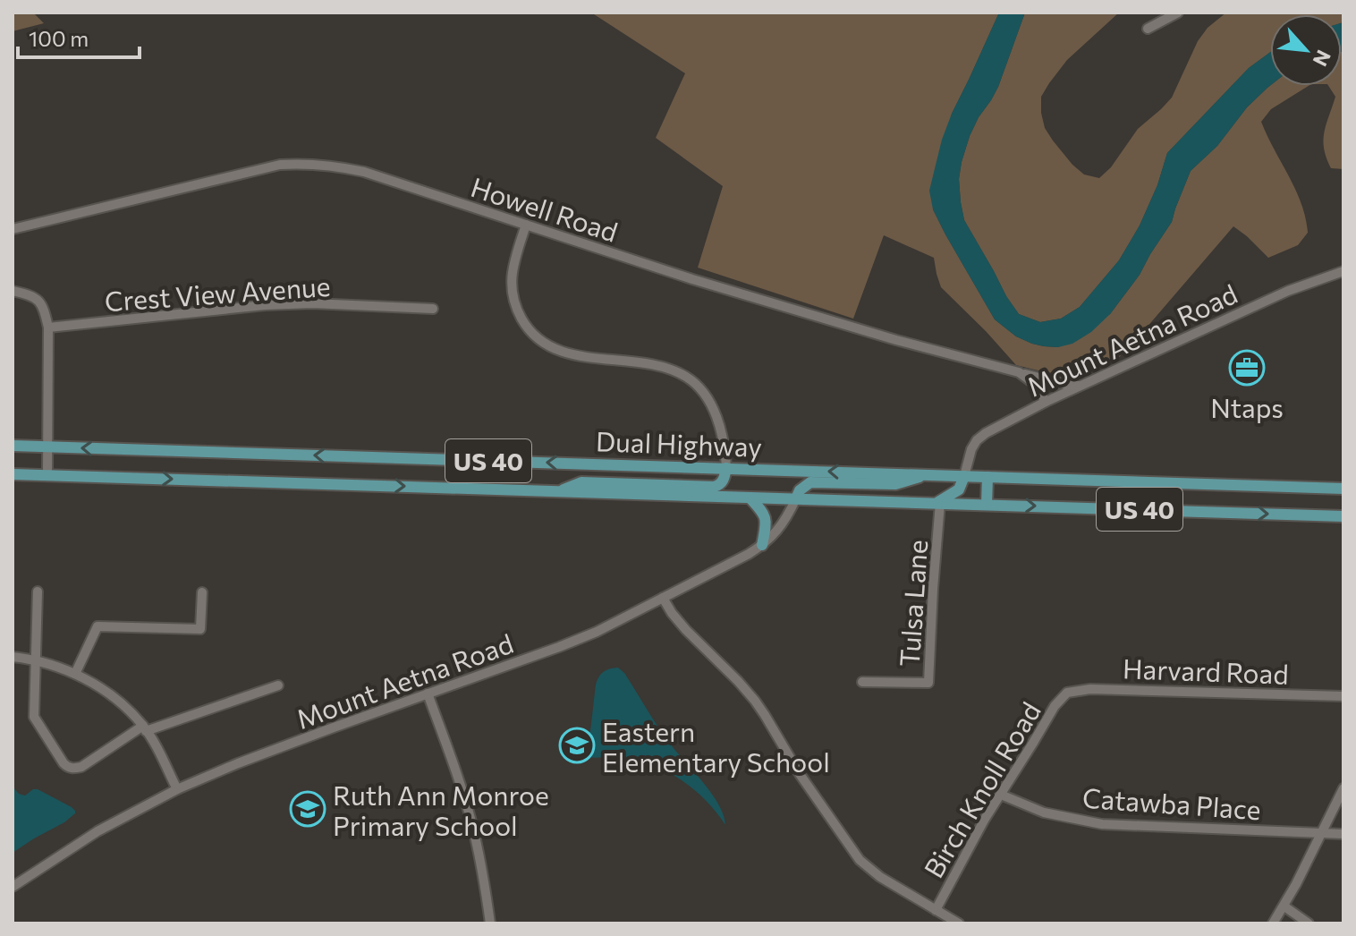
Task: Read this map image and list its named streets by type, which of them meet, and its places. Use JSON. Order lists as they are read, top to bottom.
{
  "streets": {
    "main road": ["Dual Highway", "US 40"],
    "street": [
      "Howell Road",
      "Crest View Avenue",
      "Mount Aetna Road",
      "Tulsa Lane",
      "Harvard Road",
      "Birch Knoll Road",
      "Catawba Place"
    ]
  },
  "crossings": [
    ["Howell Road", "Mount Aetna Road"],
    ["Mount Aetna Road", "Dual Highway"],
    ["Dual Highway", "Tulsa Lane"],
    ["Harvard Road", "Birch Knoll Road"],
    ["Birch Knoll Road", "Catawba Place"]
  ],
  "places": {
    "office": ["Ntaps"],
    "school or university": ["Eastern Elementary School", "Ruth Ann Monroe Primary School"]
  },
  "scale_bar": "100 m",
  "north": "bottom right"
}
